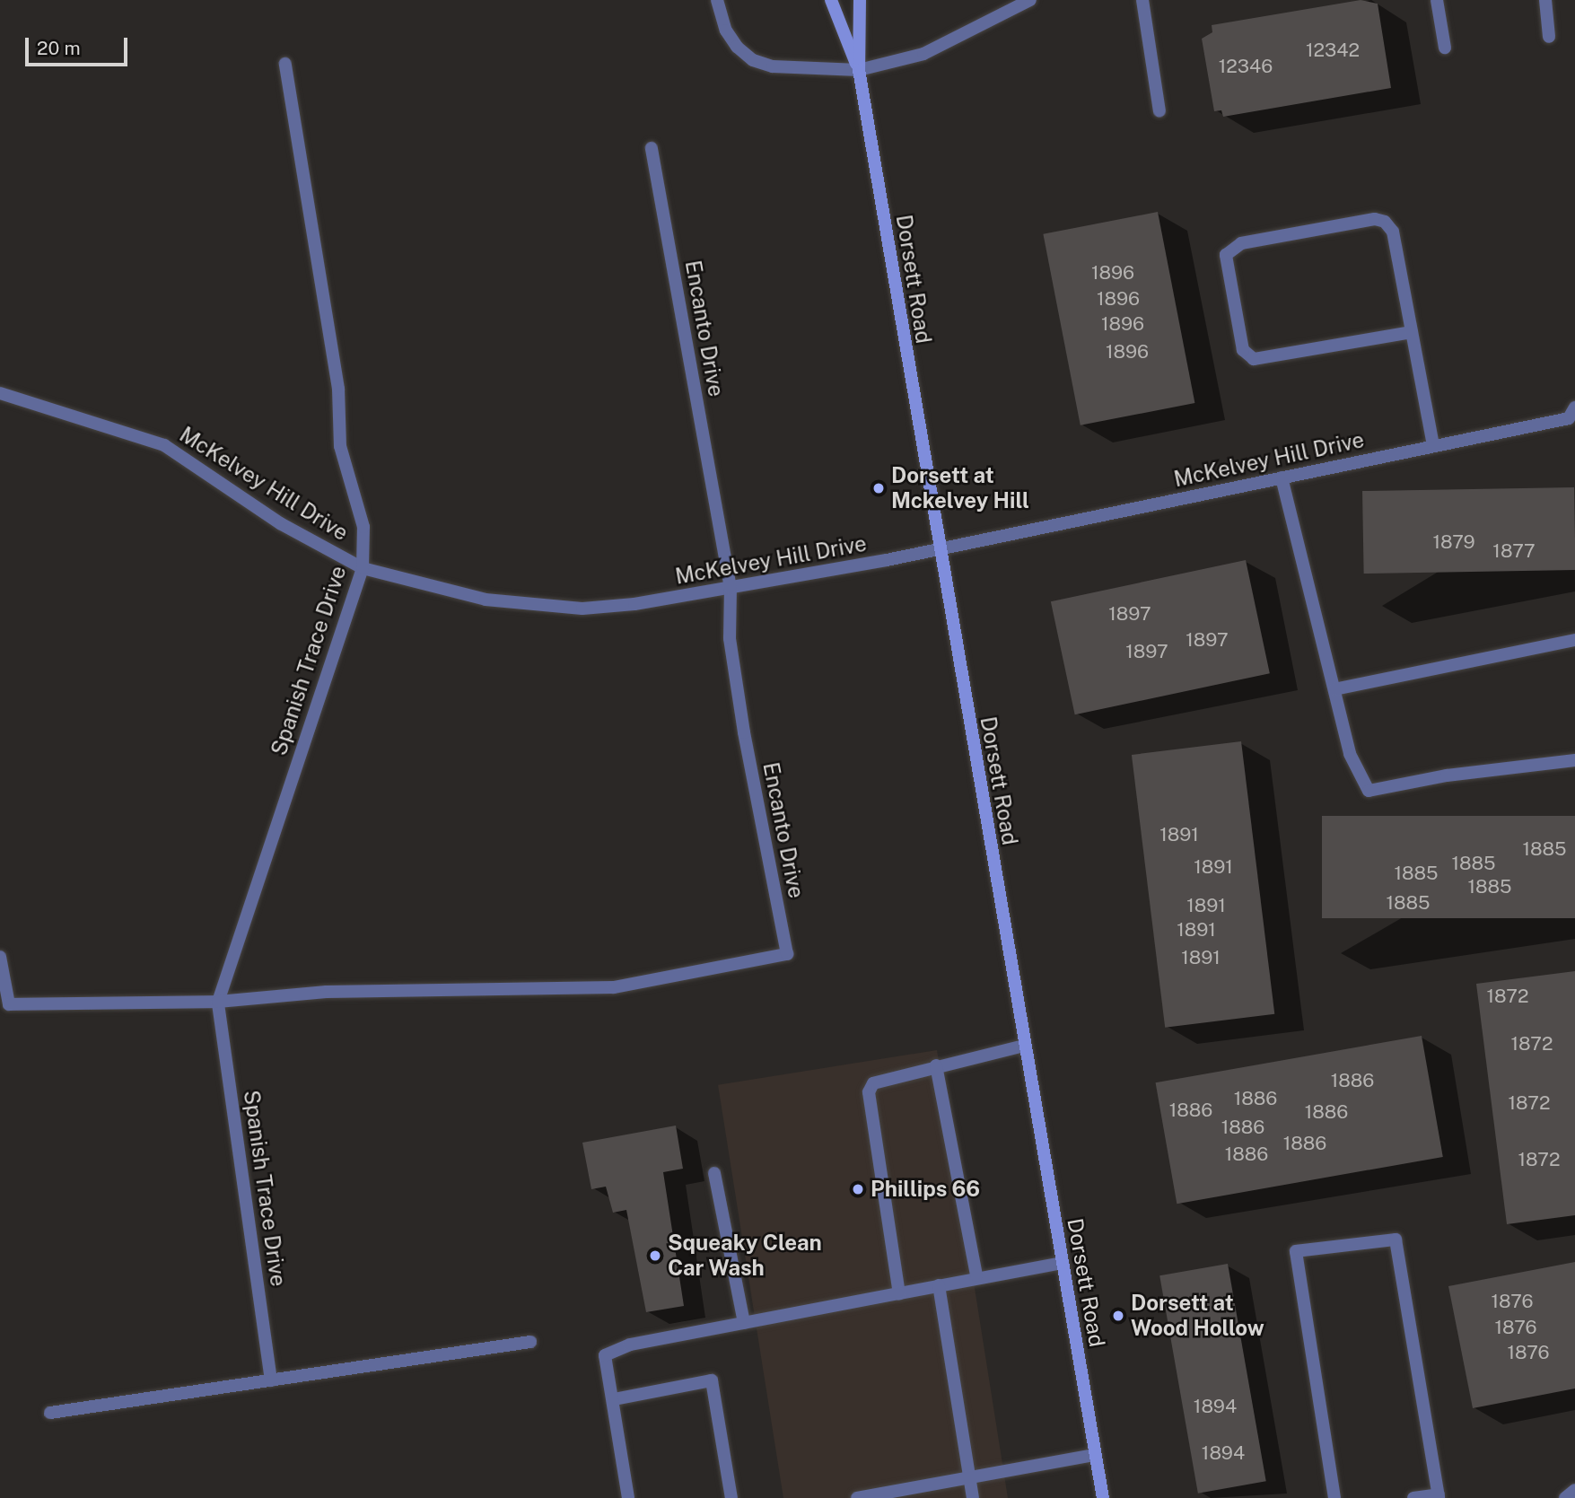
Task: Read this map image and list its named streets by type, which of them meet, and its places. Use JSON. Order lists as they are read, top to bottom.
{
  "streets": {
    "main road": ["Dorsett Road"],
    "street": ["Encanto Drive", "McKelvey Hill Drive", "Spanish Trace Drive"]
  },
  "crossings": [
    ["Dorsett Road", "McKelvey Hill Drive"],
    ["Encanto Drive", "McKelvey Hill Drive"],
    ["Encanto Drive", "Spanish Trace Drive"],
    ["McKelvey Hill Drive", "Spanish Trace Drive"]
  ],
  "places": [
    "Dorsett at Mckelvey Hill",
    "Phillips 66",
    "Squeaky Clean Car Wash",
    "Dorsett at Wood Hollow"
  ],
  "house_numbers": [
    "12342",
    "12346",
    "1896",
    "1896",
    "1896",
    "1896",
    "1879",
    "1877",
    "1897",
    "1897",
    "1897",
    "1891",
    "1885",
    "1885",
    "1891",
    "1885",
    "1885",
    "1885",
    "1891",
    "1891",
    "1891",
    "1872",
    "1872",
    "1886",
    "1886",
    "1872",
    "1886",
    "1886",
    "1886",
    "1886",
    "1886",
    "1872",
    "1876",
    "1876",
    "1876",
    "1894",
    "1894"
  ],
  "scale_bar": "20 m"
}
